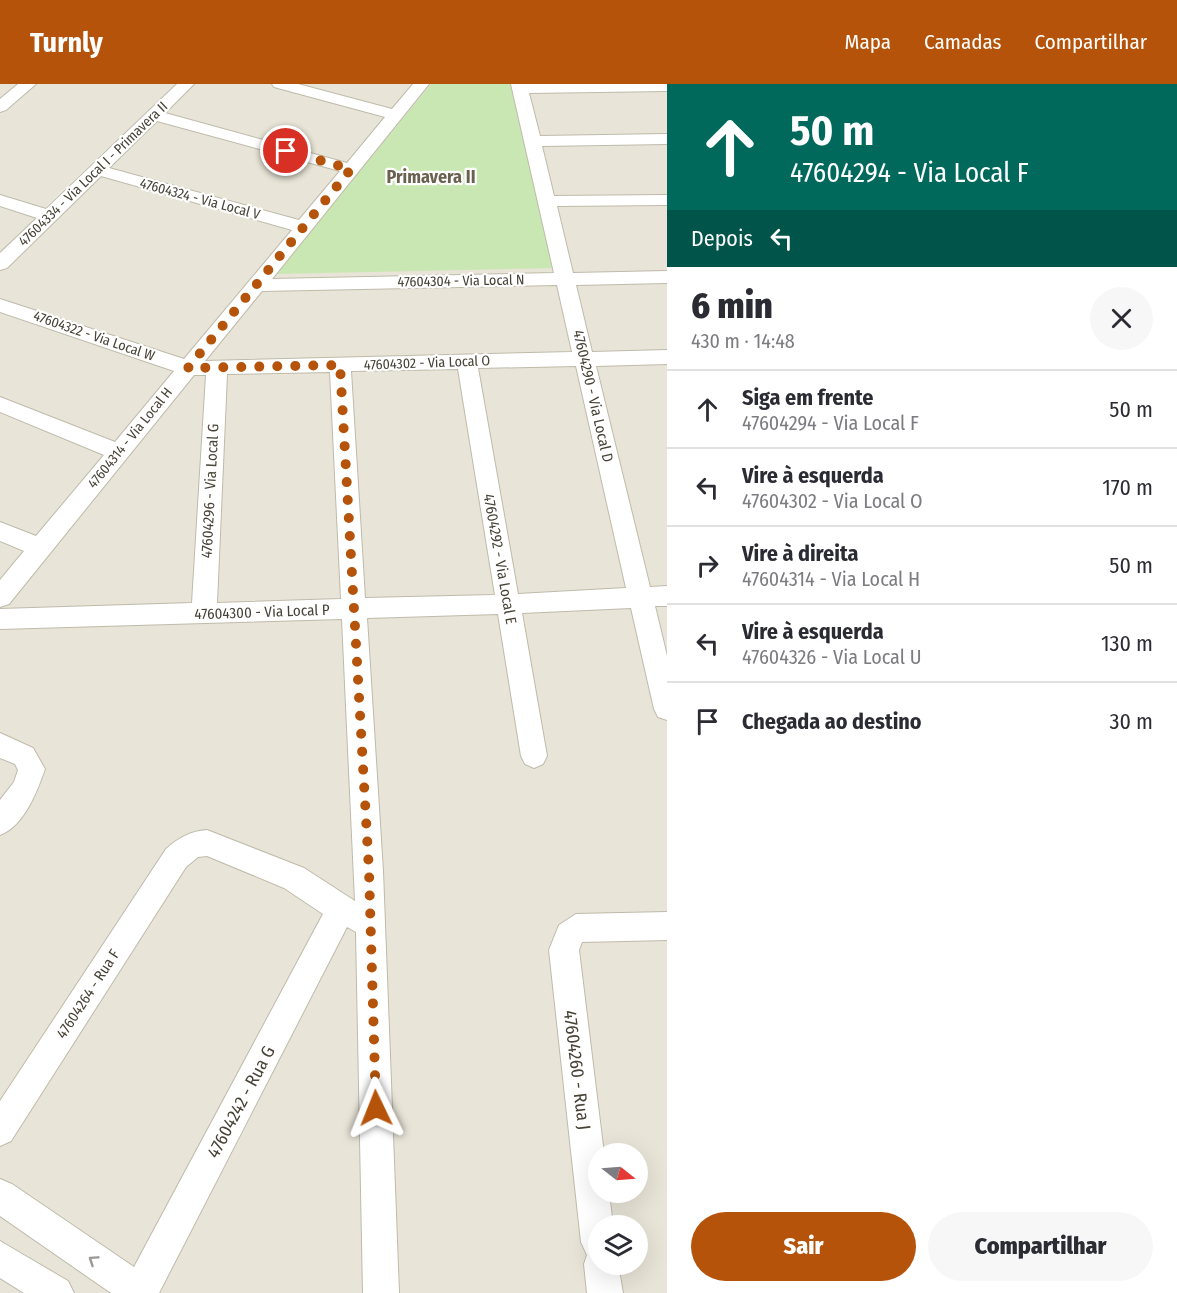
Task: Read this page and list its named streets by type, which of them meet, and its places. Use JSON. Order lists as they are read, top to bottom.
{
  "streets": {
    "street": [
      "47604334 - Via Local I - Primavera II",
      "47604324 - Via Local V",
      "47604304 - Via Local N",
      "47604322 - Via Local W",
      "47604302 - Via Local O",
      "47604290 - Via Local D",
      "47604314 - Via Local H",
      "47604296 - Via Local G",
      "47604292 - Via Local E",
      "47604300 - Via Local P",
      "47604264 - Rua F",
      "47604260 - Rua J",
      "47604242 - Rua G"
    ]
  },
  "crossings": [
    ["47604334 - Via Local I - Primavera II", "47604324 - Via Local V"],
    ["47604324 - Via Local V", "47604314 - Via Local H"],
    ["47604304 - Via Local N", "47604290 - Via Local D"],
    ["47604304 - Via Local N", "47604314 - Via Local H"],
    ["47604322 - Via Local W", "47604302 - Via Local O"],
    ["47604322 - Via Local W", "47604314 - Via Local H"],
    ["47604302 - Via Local O", "47604290 - Via Local D"],
    ["47604302 - Via Local O", "47604314 - Via Local H"],
    ["47604302 - Via Local O", "47604296 - Via Local G"],
    ["47604302 - Via Local O", "47604292 - Via Local E"],
    ["47604290 - Via Local D", "47604300 - Via Local P"],
    ["47604296 - Via Local G", "47604300 - Via Local P"],
    ["47604292 - Via Local E", "47604300 - Via Local P"],
    ["47604264 - Rua F", "47604242 - Rua G"]
  ],
  "districts": ["Primavera II"],
  "north": "right",
  "page": {
    "header": "Turnly",
    "nav": ["Mapa", "Camadas", "Compartilhar"],
    "turn": ["50 m", "47604294 - Via Local F"],
    "then": "Depois",
    "heading": ["6 min", "430 m · 14:48"],
    "list": [
      {
        "name": "Siga em frente",
        "note": "47604294 - Via Local F",
        "value": "50 m"
      },
      {
        "name": "Vire à esquerda",
        "note": "47604302 - Via Local O",
        "value": "170 m"
      },
      {
        "name": "Vire à direita",
        "note": "47604314 - Via Local H",
        "value": "50 m"
      },
      {
        "name": "Vire à esquerda",
        "note": "47604326 - Via Local U",
        "value": "130 m"
      },
      {
        "name": "Chegada ao destino",
        "value": "30 m"
      }
    ],
    "buttons": ["Sair", "Compartilhar"]
  }
}
